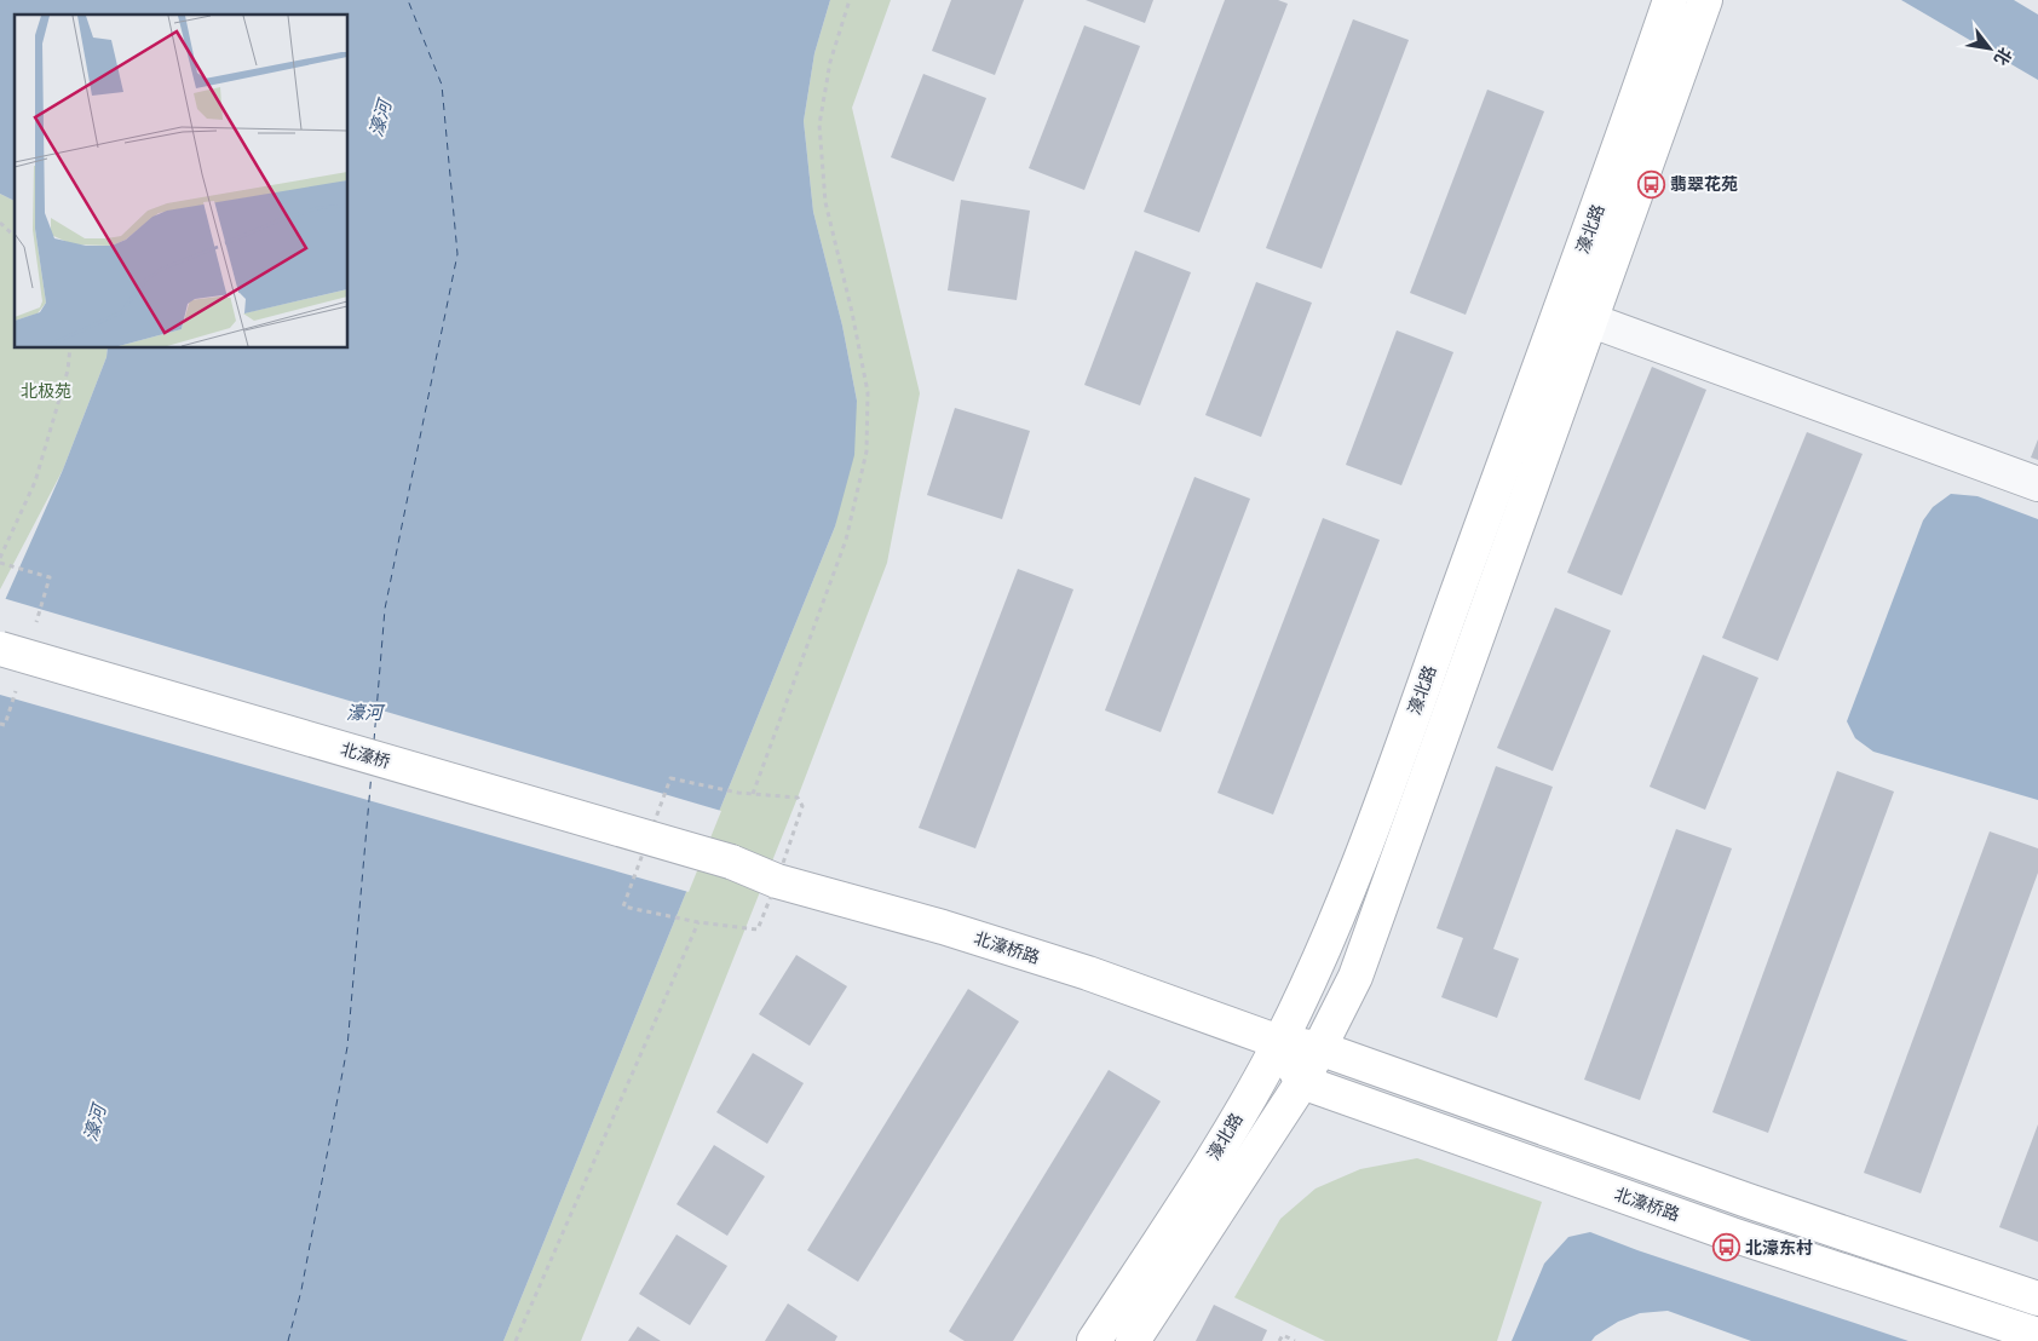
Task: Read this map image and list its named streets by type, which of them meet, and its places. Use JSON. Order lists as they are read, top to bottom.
{
  "streets": {
    "main road": ["濠北路", "北濠桥", "北濠桥路"]
  },
  "crossings": [
    ["濠北路", "北濠桥路"],
    ["北濠桥", "北濠桥路"]
  ],
  "water": ["濠河"],
  "parks": ["北极苑"],
  "places": {
    "bus stop": ["翡翠花苑", "北濠东村"]
  },
  "north": "bottom right"
}
